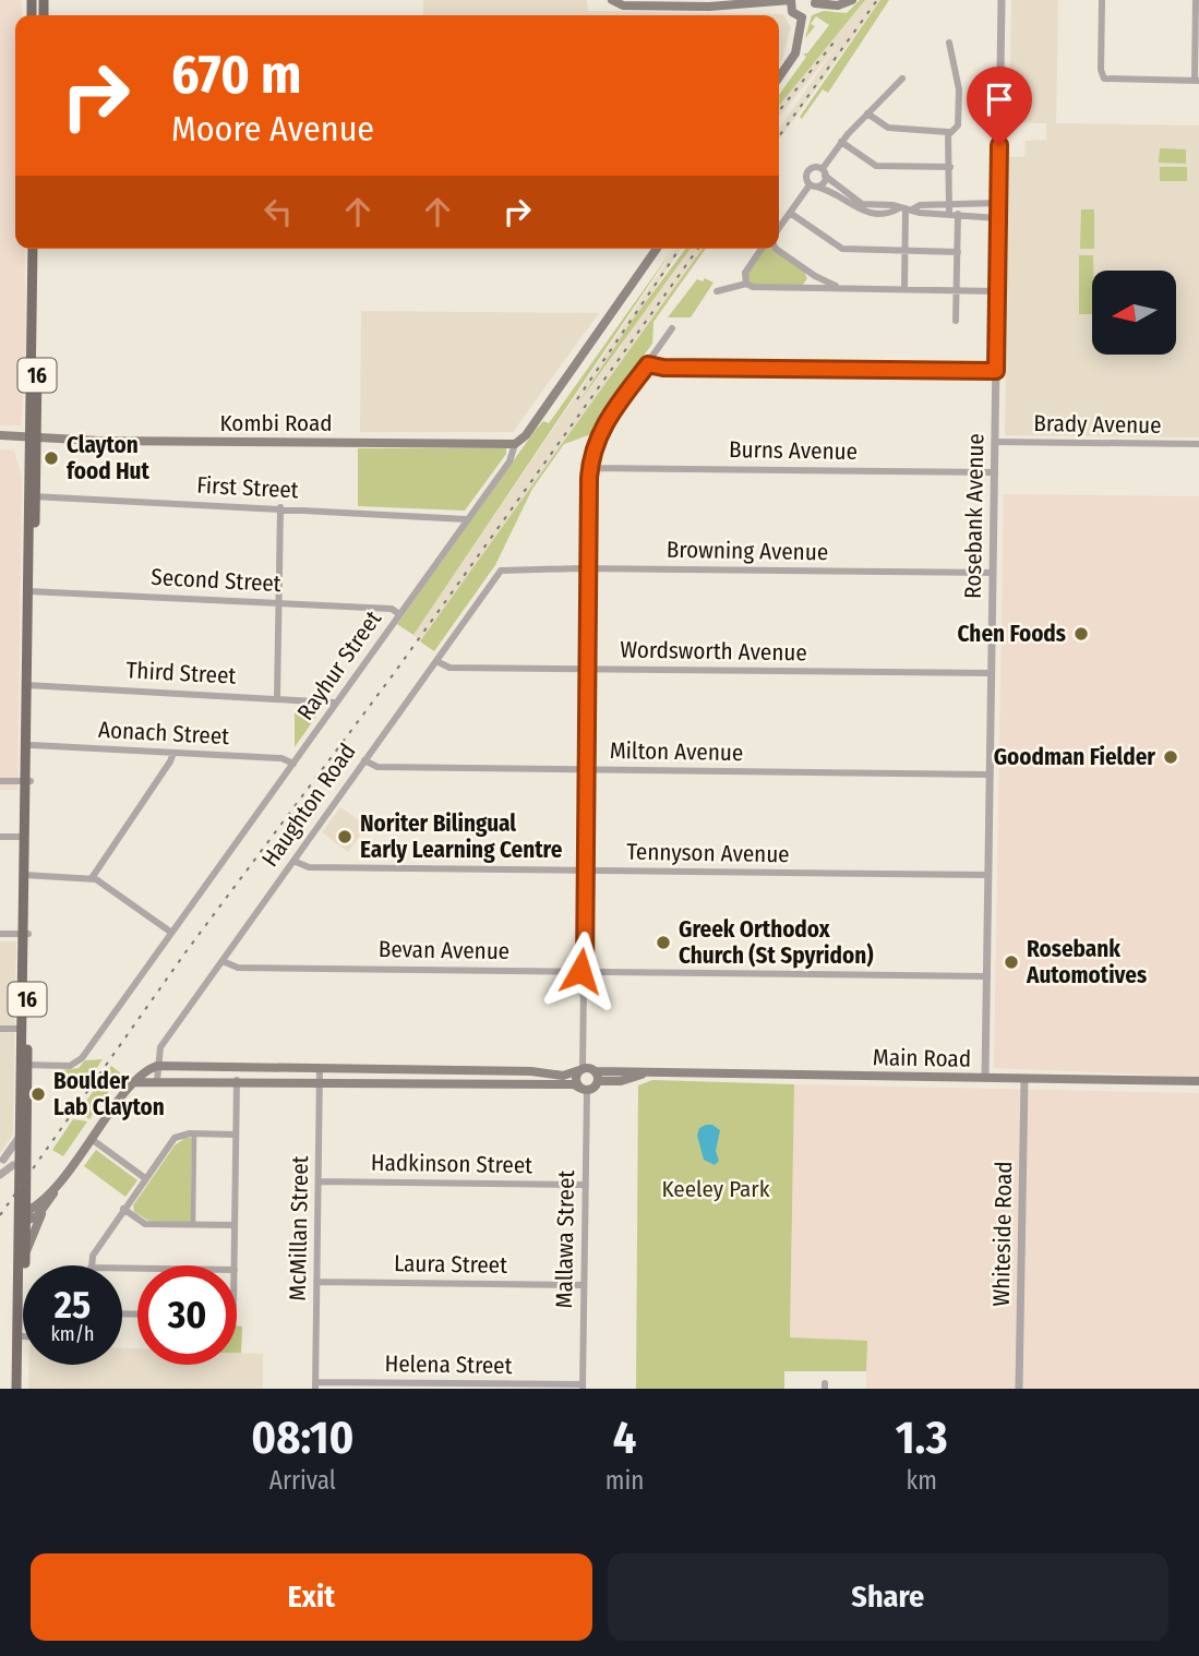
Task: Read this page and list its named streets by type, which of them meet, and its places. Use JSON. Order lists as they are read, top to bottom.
{
  "streets": {
    "main road": [
      "16",
      "Kombi Road",
      "Rayhur Street",
      "Main Road"
    ],
    "street": [
      "Brady Avenue",
      "Burns Avenue",
      "First Street",
      "Rosebank Avenue",
      "Browning Avenue",
      "Second Street",
      "Wordsworth Avenue",
      "Third Street",
      "Aonach Street",
      "Milton Avenue",
      "Haughton Road",
      "Tennyson Avenue",
      "Bevan Avenue",
      "Hadkinson Street",
      "McMillan Street",
      "Whiteside Road",
      "Mallawa Street",
      "Laura Street",
      "Helena Street"
    ]
  },
  "crossings": [
    ["16", "Kombi Road"],
    ["16", "First Street"],
    ["16", "Second Street"],
    ["16", "Rayhur Street"],
    ["16", "Third Street"],
    ["16", "Aonach Street"],
    ["Kombi Road", "Rayhur Street"],
    ["Brady Avenue", "Rosebank Avenue"],
    ["Burns Avenue", "Rosebank Avenue"],
    ["First Street", "Rayhur Street"],
    ["Rosebank Avenue", "Browning Avenue"],
    ["Rosebank Avenue", "Wordsworth Avenue"],
    ["Rosebank Avenue", "Milton Avenue"],
    ["Rosebank Avenue", "Tennyson Avenue"],
    ["Rosebank Avenue", "Bevan Avenue"],
    ["Rosebank Avenue", "Main Road"],
    ["Browning Avenue", "Haughton Road"],
    ["Second Street", "Rayhur Street"],
    ["Wordsworth Avenue", "Haughton Road"],
    ["Rayhur Street", "Third Street"],
    ["Rayhur Street", "Aonach Street"],
    ["Milton Avenue", "Haughton Road"],
    ["Haughton Road", "Tennyson Avenue"],
    ["Haughton Road", "Bevan Avenue"],
    ["Main Road", "Whiteside Road"],
    ["Hadkinson Street", "McMillan Street"],
    ["Hadkinson Street", "Mallawa Street"],
    ["McMillan Street", "Laura Street"],
    ["McMillan Street", "Helena Street"],
    ["Mallawa Street", "Laura Street"],
    ["Mallawa Street", "Helena Street"]
  ],
  "parks": ["Keeley Park"],
  "places": [
    "Clayton food Hut",
    "Chen Foods",
    "Goodman Fielder",
    "Noriter Bilingual Early Learning Centre",
    "Greek Orthodox Church (St Spyridon)",
    "Rosebank Automotives",
    "Boulder Lab Clayton"
  ],
  "north": "left",
  "page": {
    "turn": ["670 m", "Moore Avenue"],
    "speed": "25 km/h",
    "limit": "30",
    "eta": [
      "08:10",
      "Arrival",
      "4",
      "min",
      "1.3",
      "km"
    ],
    "buttons": ["Exit", "Share"]
  }
}
